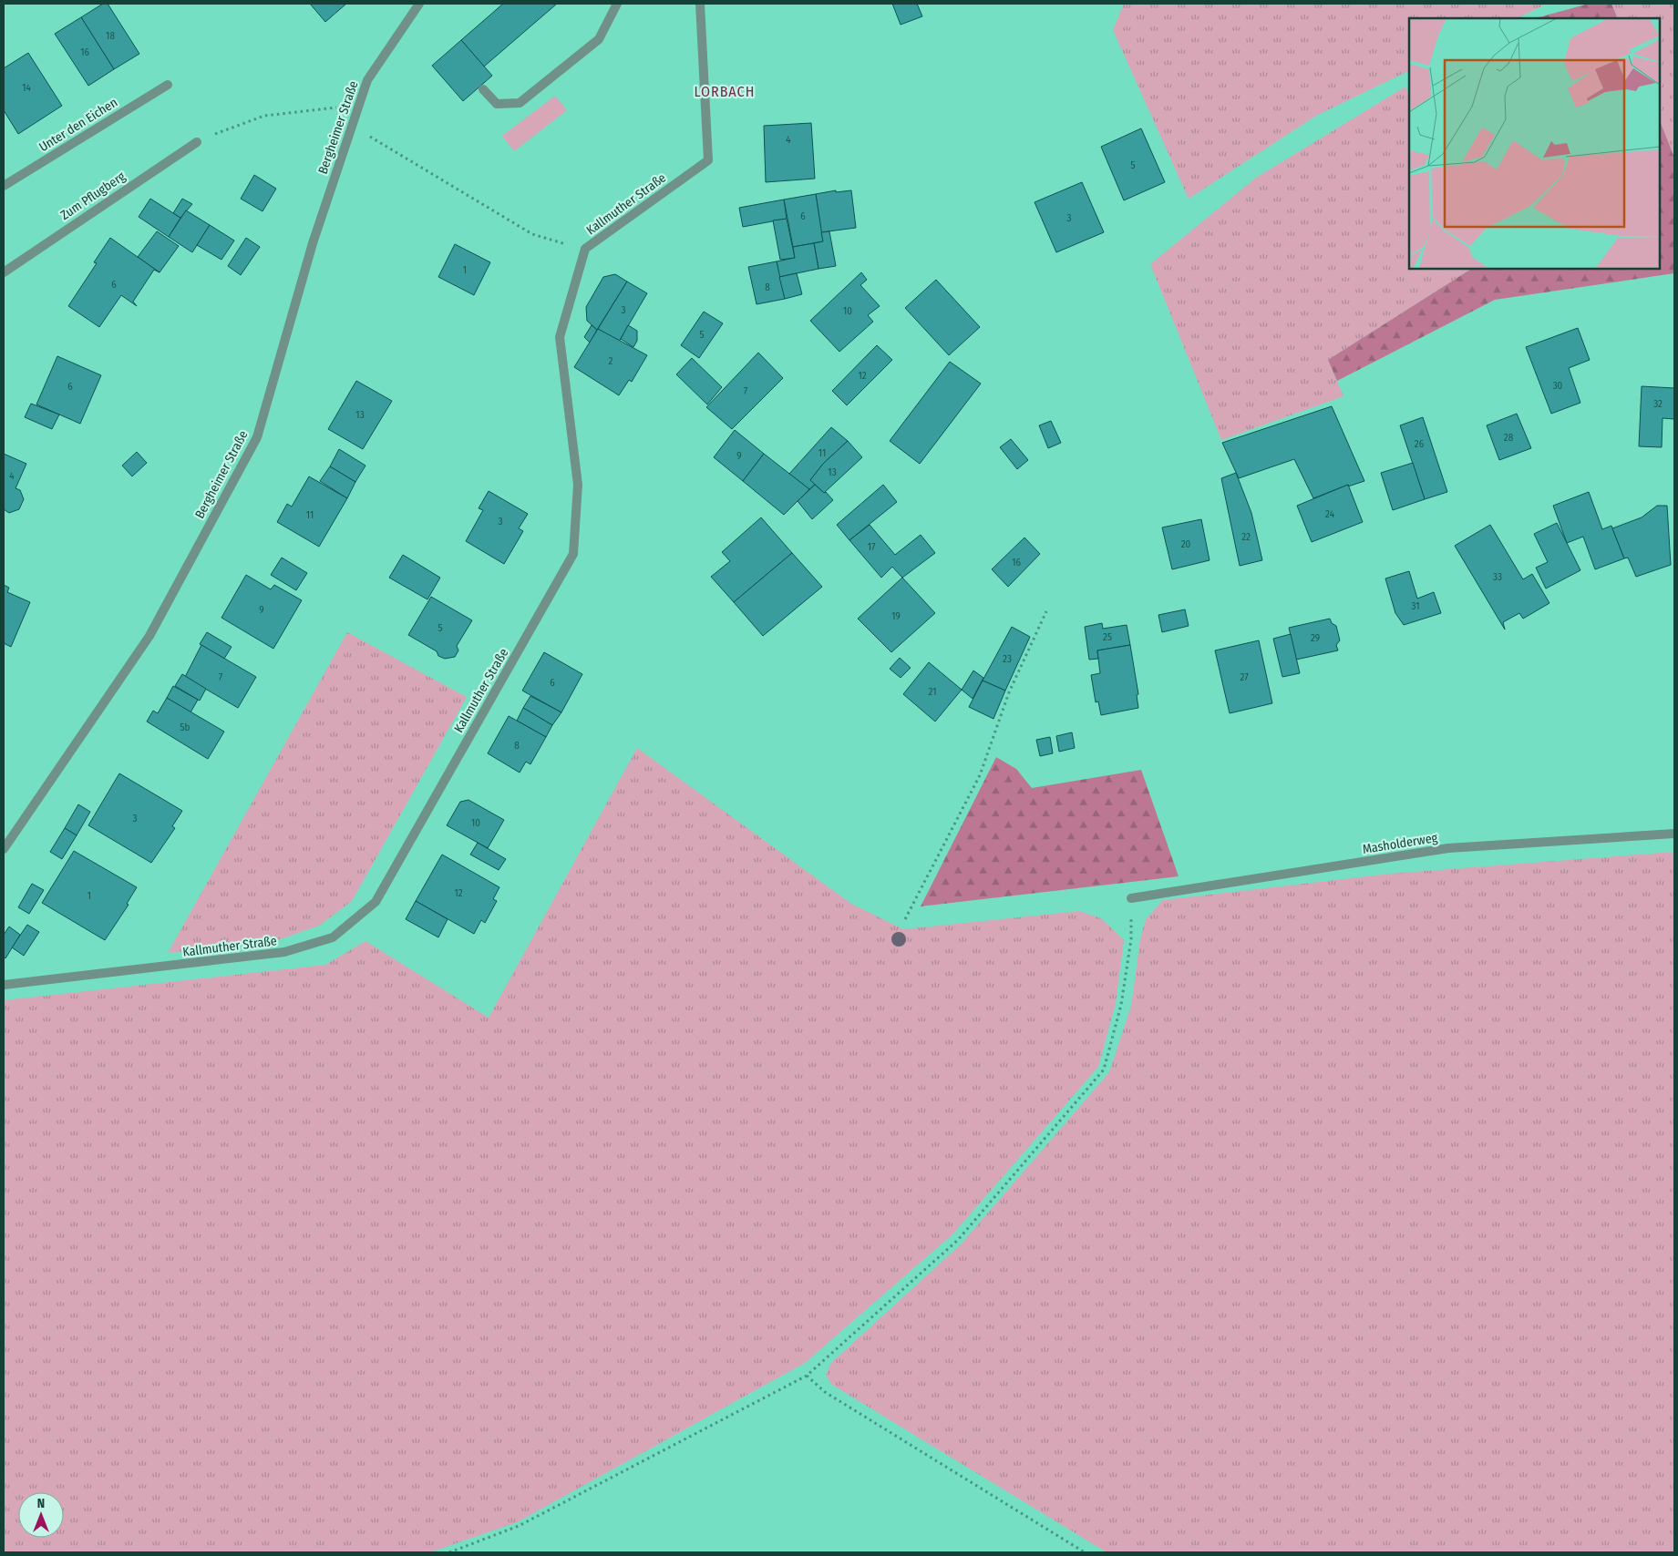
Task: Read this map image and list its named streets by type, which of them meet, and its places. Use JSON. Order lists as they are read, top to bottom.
{
  "streets": {
    "street": [
      "Unter den Eichen",
      "Bergheimer Straße",
      "Zum Pflugberg",
      "Kallmuther Straße",
      "Masholderweg"
    ]
  },
  "districts": ["LORBACH"],
  "house_numbers": [
    "18",
    "16",
    "14",
    "4",
    "5",
    "6",
    "3",
    "1",
    "6",
    "8",
    "3",
    "10",
    "5",
    "2",
    "12",
    "30",
    "6",
    "7",
    "32",
    "13",
    "28",
    "26",
    "11",
    "9",
    "13",
    "4",
    "24",
    "11",
    "3",
    "22",
    "20",
    "17",
    "16",
    "33",
    "31",
    "9",
    "19",
    "5",
    "25",
    "29",
    "23",
    "7",
    "27",
    "6",
    "21",
    "5b",
    "8",
    "3",
    "10",
    "12",
    "1"
  ],
  "north": "top"
}
